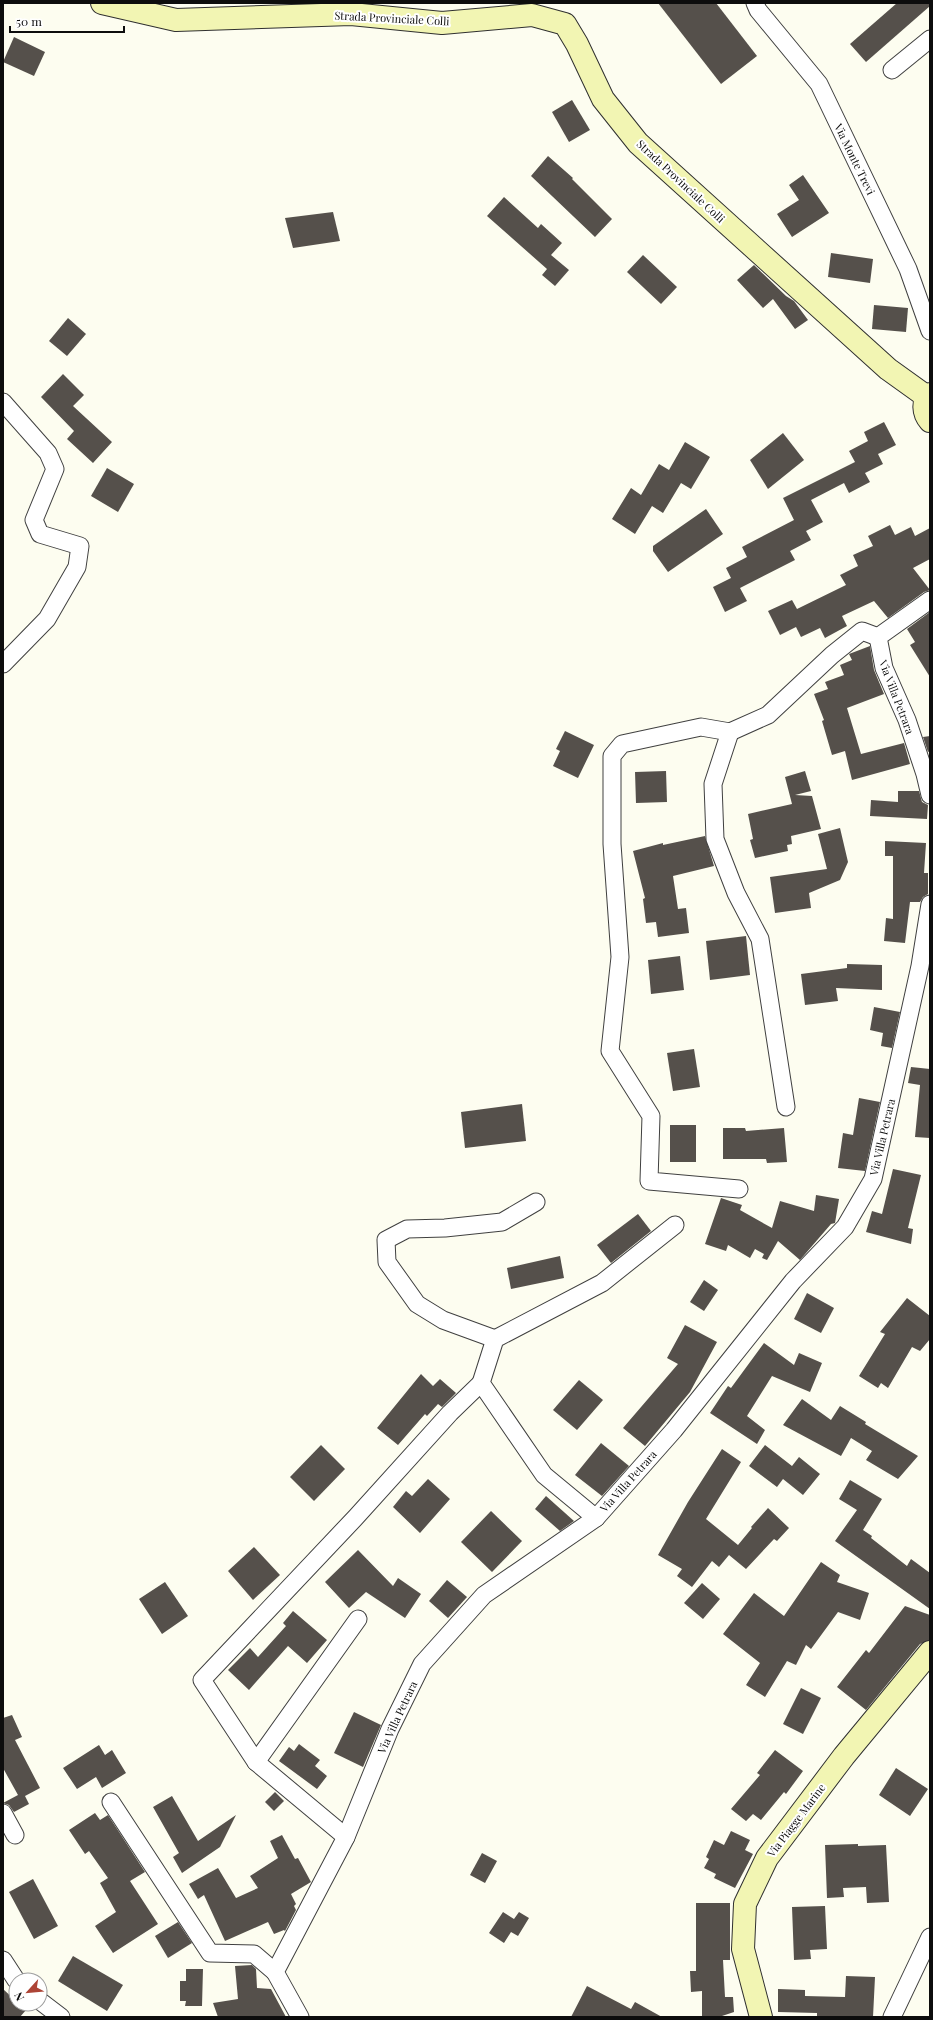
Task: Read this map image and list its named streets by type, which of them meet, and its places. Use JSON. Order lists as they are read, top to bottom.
{
  "streets": {
    "street": [
      "Strada Provinciale Colli",
      "Via Monte Trevi",
      "Via Villa Petrara",
      "Via Piagge Marine"
    ]
  },
  "scale_bar": "50 m",
  "north": "bottom left"
}
